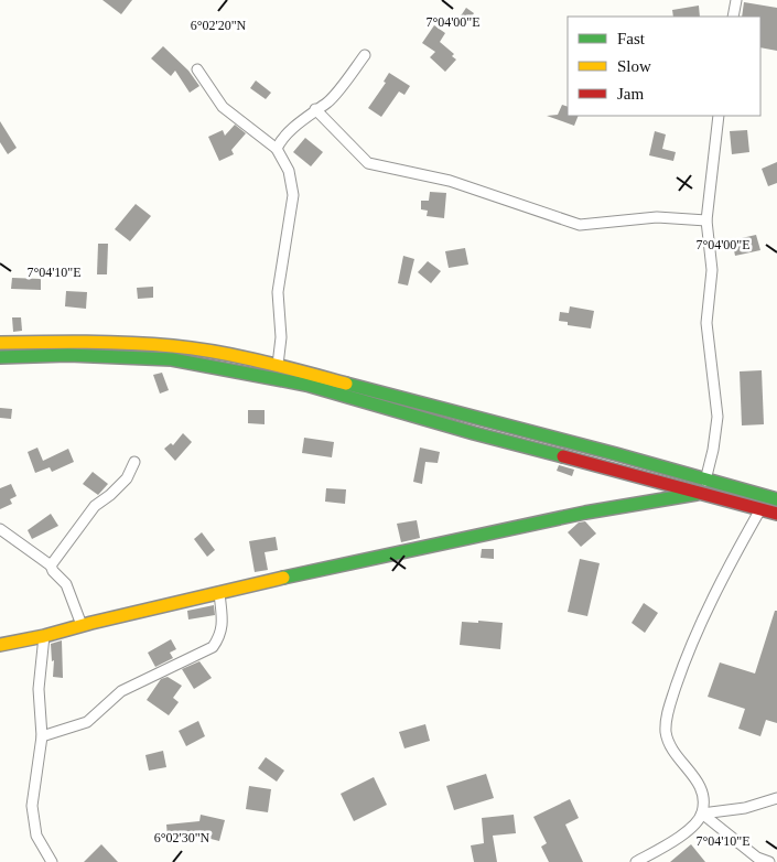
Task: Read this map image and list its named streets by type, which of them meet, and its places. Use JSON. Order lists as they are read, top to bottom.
{
  "legend": ["Fast", "Slow", "Jam"],
  "coordinates": [
    "7°04'00\"E",
    "6°02'20\"N",
    "7°04'10\"E",
    "6°02'30\"N"
  ]
}
